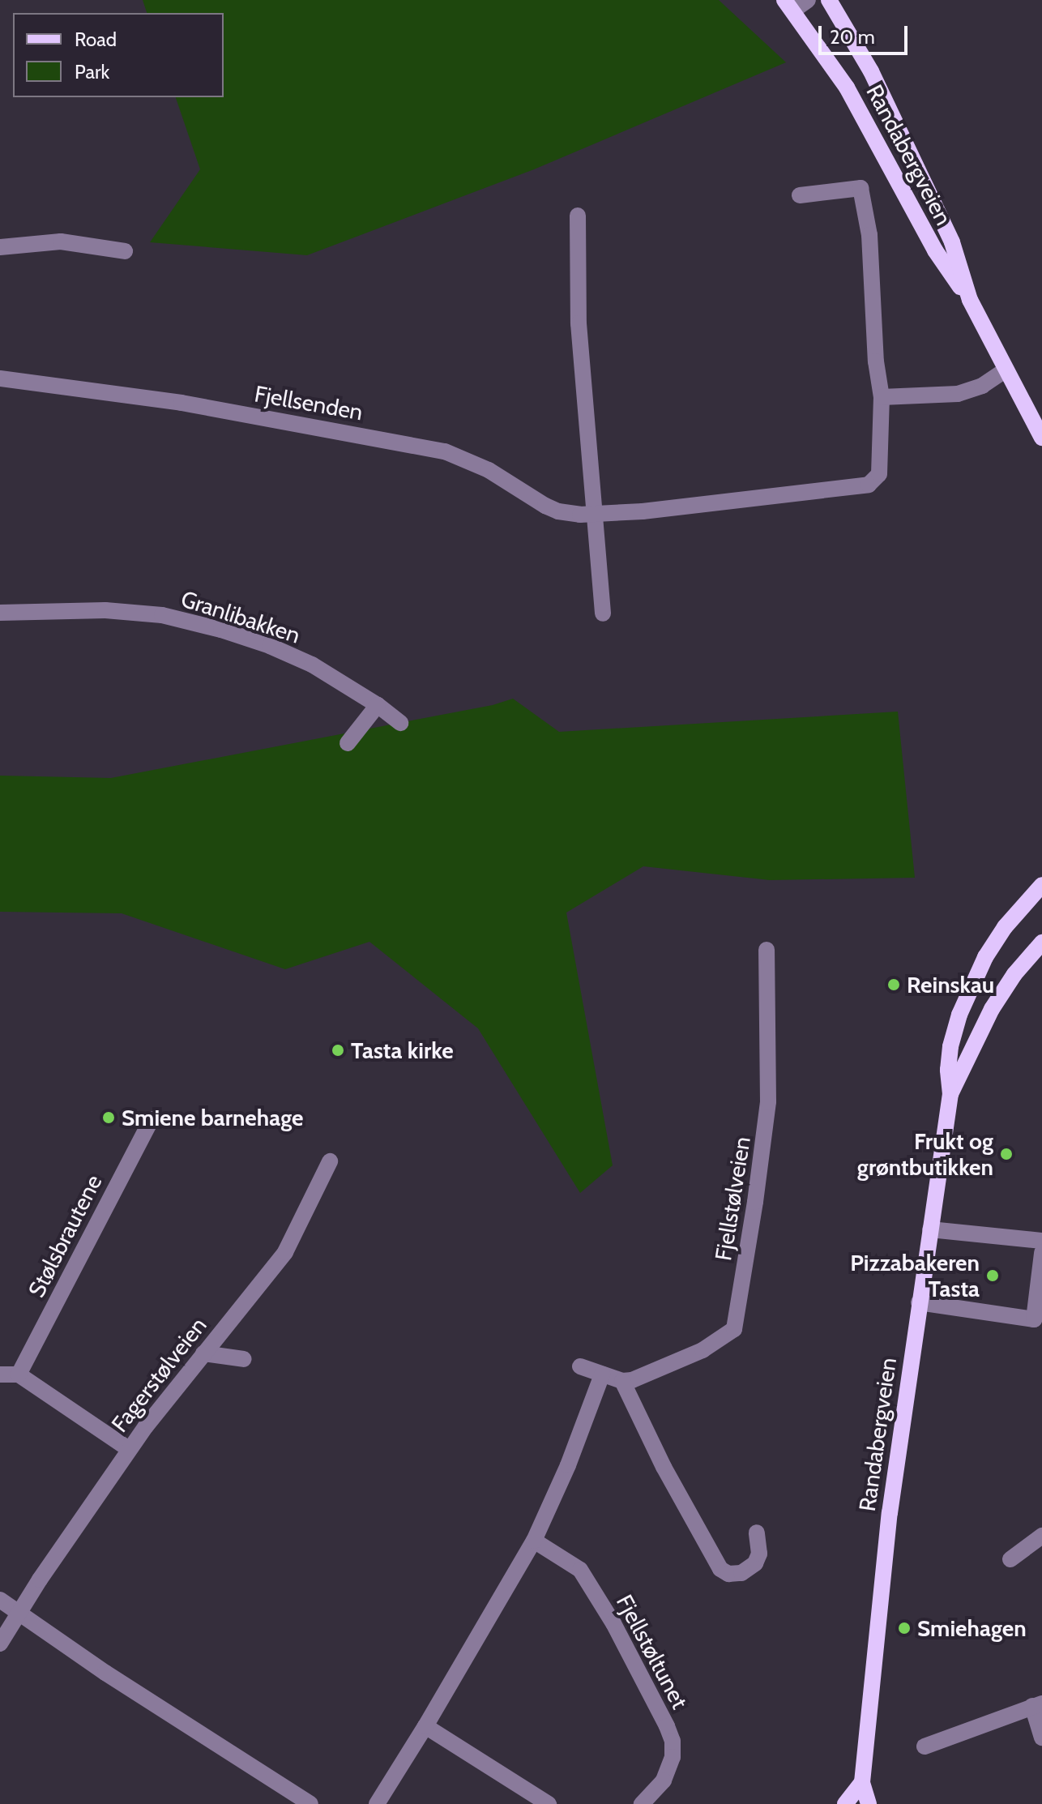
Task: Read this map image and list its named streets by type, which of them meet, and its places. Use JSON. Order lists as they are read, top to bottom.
{
  "streets": {
    "main road": ["Randabergveien"],
    "street": [
      "Fjellsenden",
      "Granlibakken",
      "Fjellstølveien",
      "Stølsbrautene",
      "Fagerstølveien",
      "Fjellstøltunet"
    ]
  },
  "places": [
    "Reinskau",
    "Tasta kirke",
    "Smiene barnehage",
    "Frukt og grøntbutikken",
    "Pizzabakeren Tasta",
    "Smiehagen"
  ],
  "legend": ["Road", "Park"],
  "scale_bar": "20 m"
}
